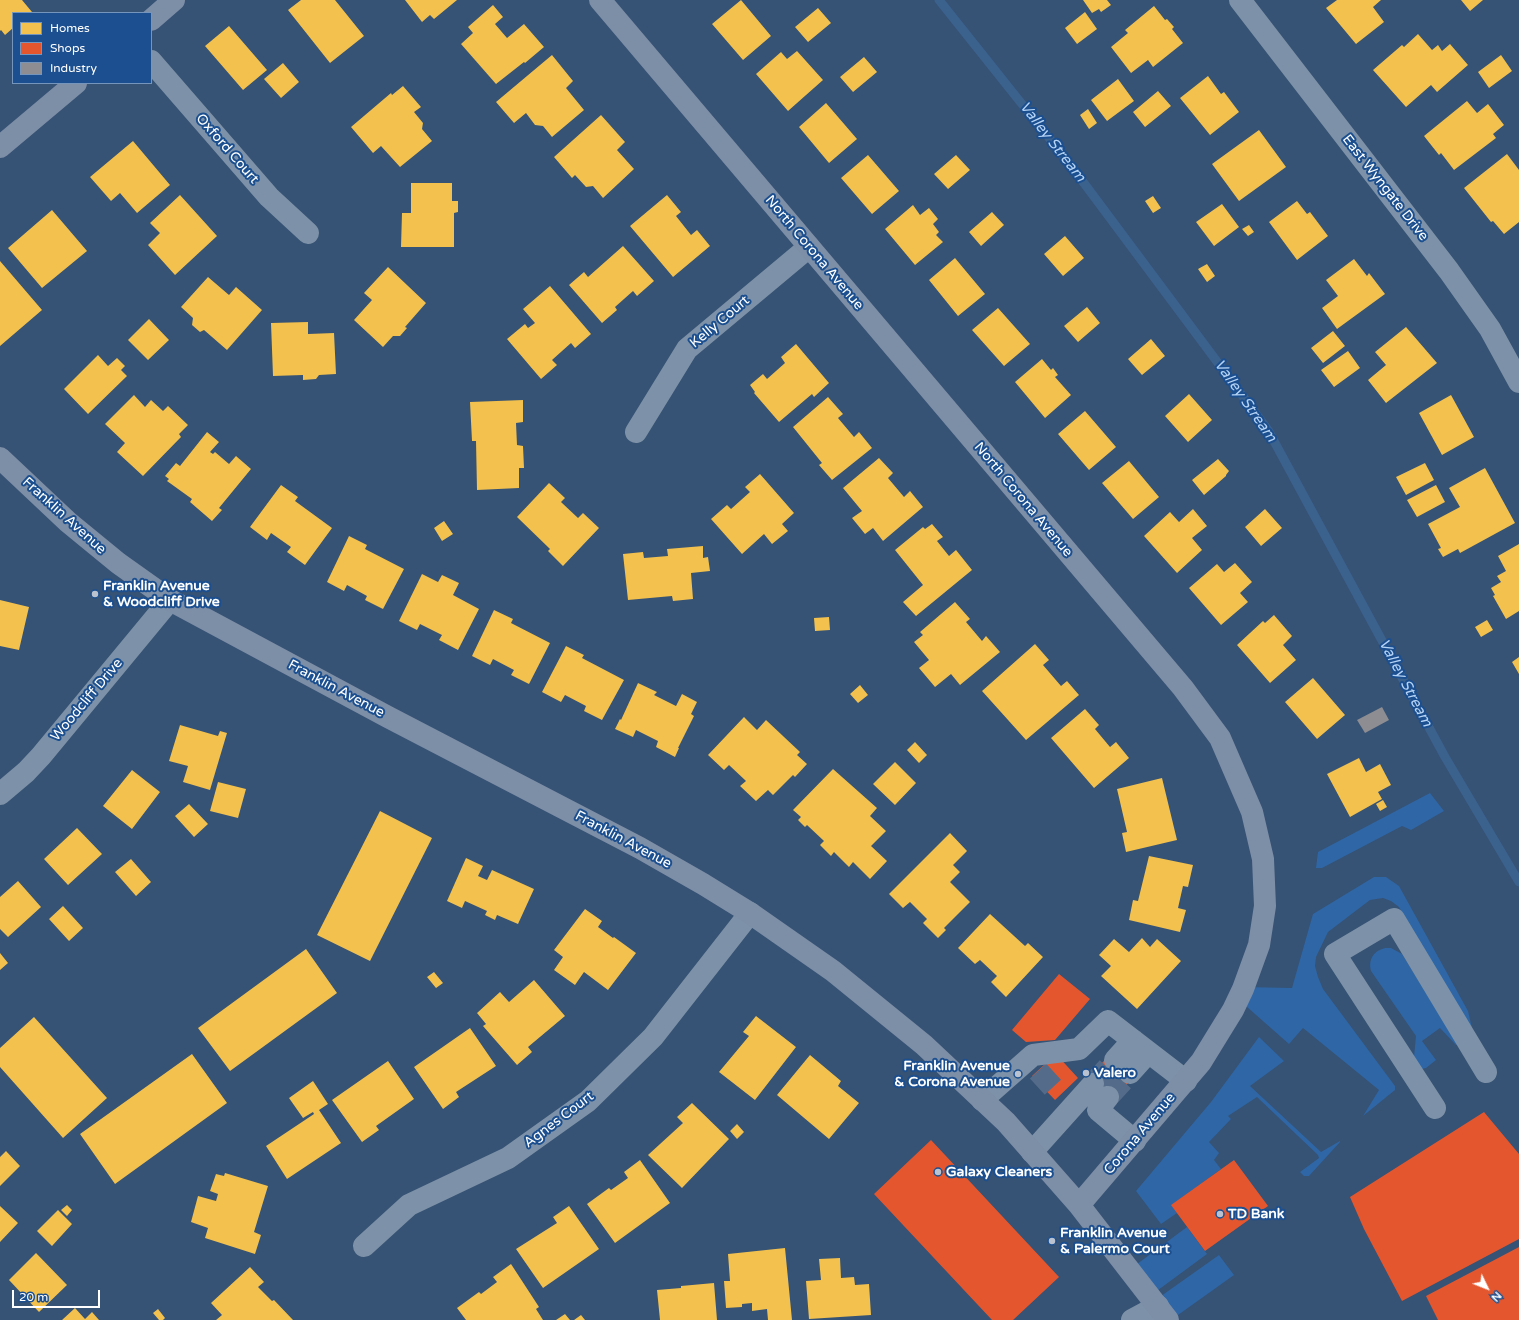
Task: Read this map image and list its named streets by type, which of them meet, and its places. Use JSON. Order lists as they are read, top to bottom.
{
  "streets": {
    "main road": ["North Corona Avenue", "Franklin Avenue", "Corona Avenue"],
    "street": [
      "Oxford Court",
      "East Wyngate Drive",
      "Kelly Court",
      "Woodcliff Drive",
      "Agnes Court"
    ]
  },
  "crossings": [
    ["North Corona Avenue", "Kelly Court"],
    ["North Corona Avenue", "Corona Avenue"],
    ["Franklin Avenue", "Woodcliff Drive"],
    ["Franklin Avenue", "Agnes Court"],
    ["Franklin Avenue", "Corona Avenue"]
  ],
  "water": ["Valley Stream"],
  "places": [
    "Franklin Avenue & Woodcliff Drive",
    "Valero",
    "Franklin Avenue & Corona Avenue",
    "Galaxy Cleaners",
    "TD Bank",
    "Franklin Avenue & Palermo Court"
  ],
  "legend": ["Homes", "Shops", "Industry"],
  "scale_bar": "20 m",
  "north": "bottom right"
}
